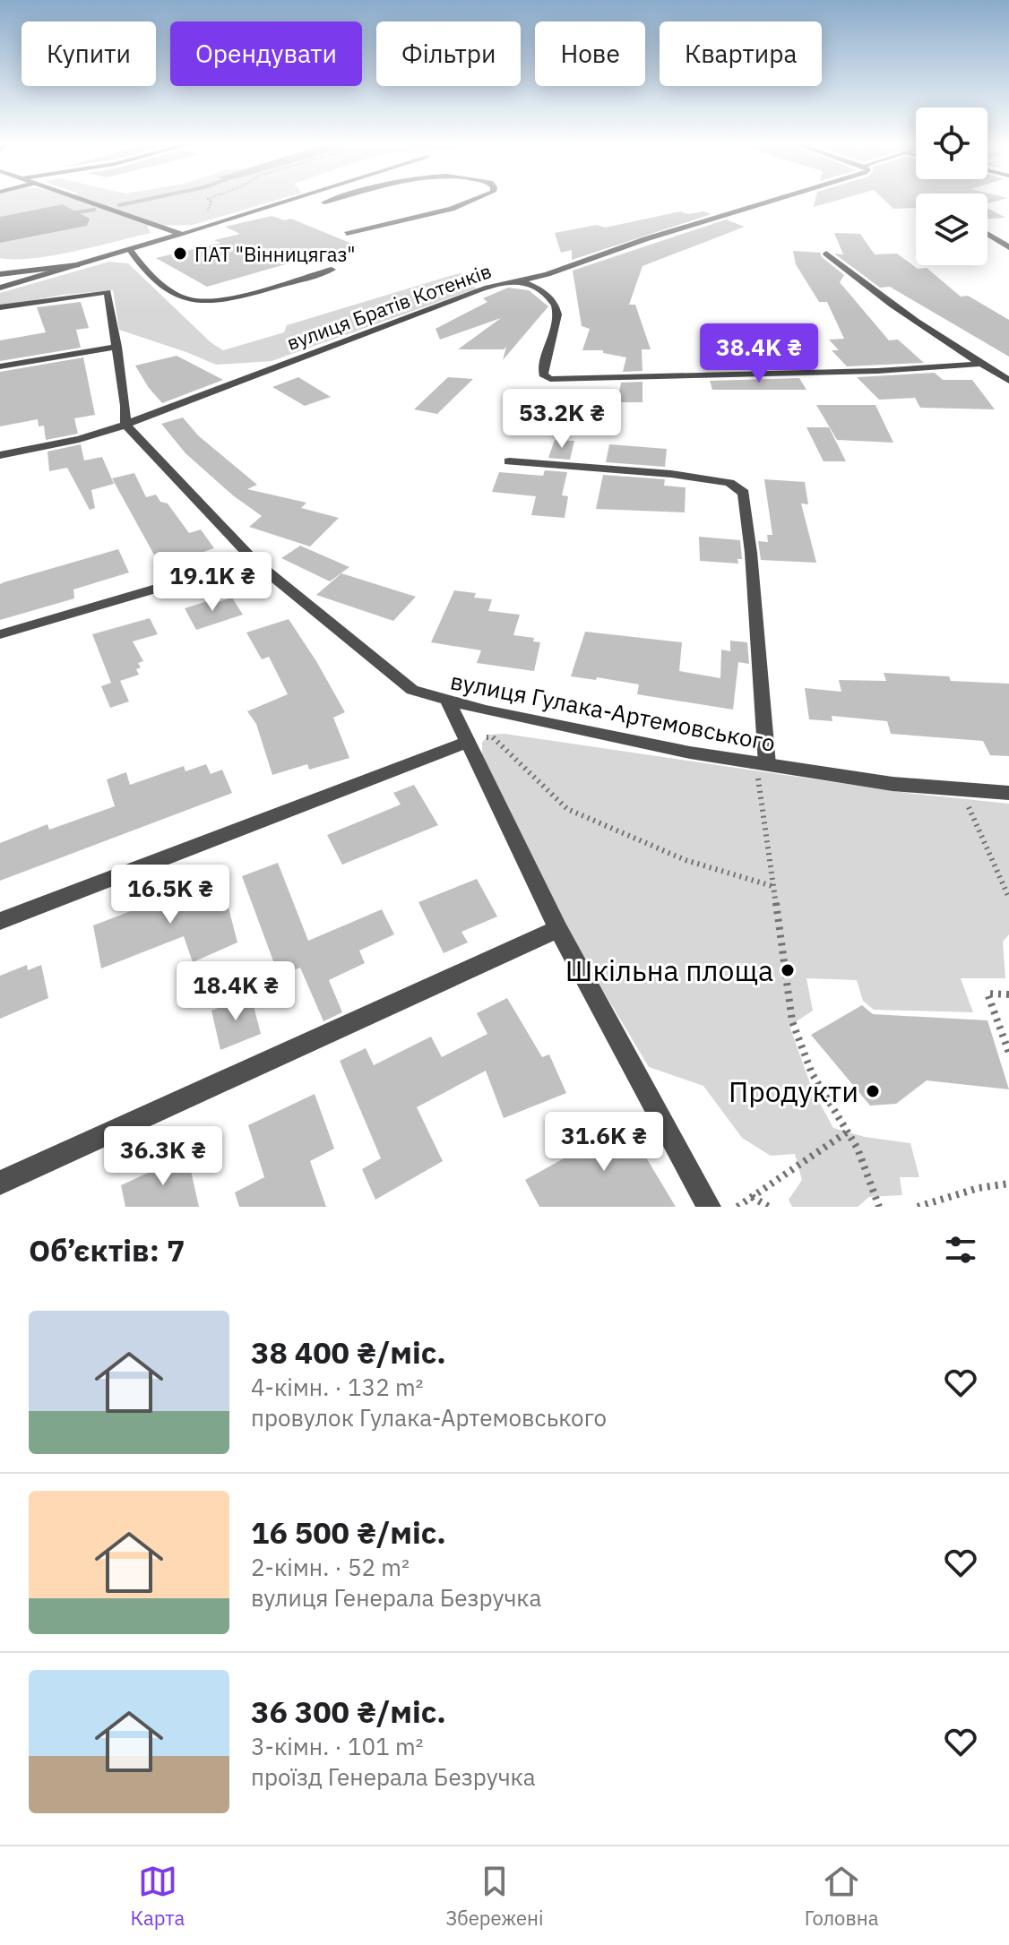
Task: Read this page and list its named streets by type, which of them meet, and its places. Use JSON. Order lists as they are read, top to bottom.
{
  "streets": {
    "street": ["вулиця Братів Котенків", "вулиця Гулака-Артемовського"]
  },
  "crossings": [
    ["вулиця Братів Котенків", "вулиця Гулака-Артемовського"]
  ],
  "places": ["ПАТ \"Вінницягаз\"", "Шкільна площа", "Продукти"],
  "page": {
    "chip": [
      "Купити",
      "Орендувати",
      "Фільтри",
      "Нове",
      "Квартира"
    ],
    "price": [
      "38.4K ₴",
      "53.2K ₴",
      "19.1K ₴",
      "16.5K ₴",
      "18.4K ₴",
      "31.6K ₴",
      "36.3K ₴"
    ],
    "heading": "Об’єктів: 7",
    "list": [
      {
        "name": "38 400 ₴/міс.",
        "note": "4-кімн. · 132 m² · провулок Гулака-Артемовського"
      },
      {
        "name": "16 500 ₴/міс.",
        "note": "2-кімн. · 52 m² · вулиця Генерала Безручка"
      },
      {
        "name": "36 300 ₴/міс.",
        "note": "3-кімн. · 101 m² · проїзд Генерала Безручка"
      }
    ],
    "tabs": ["Карта", "Збережені", "Головна"]
  }
}
